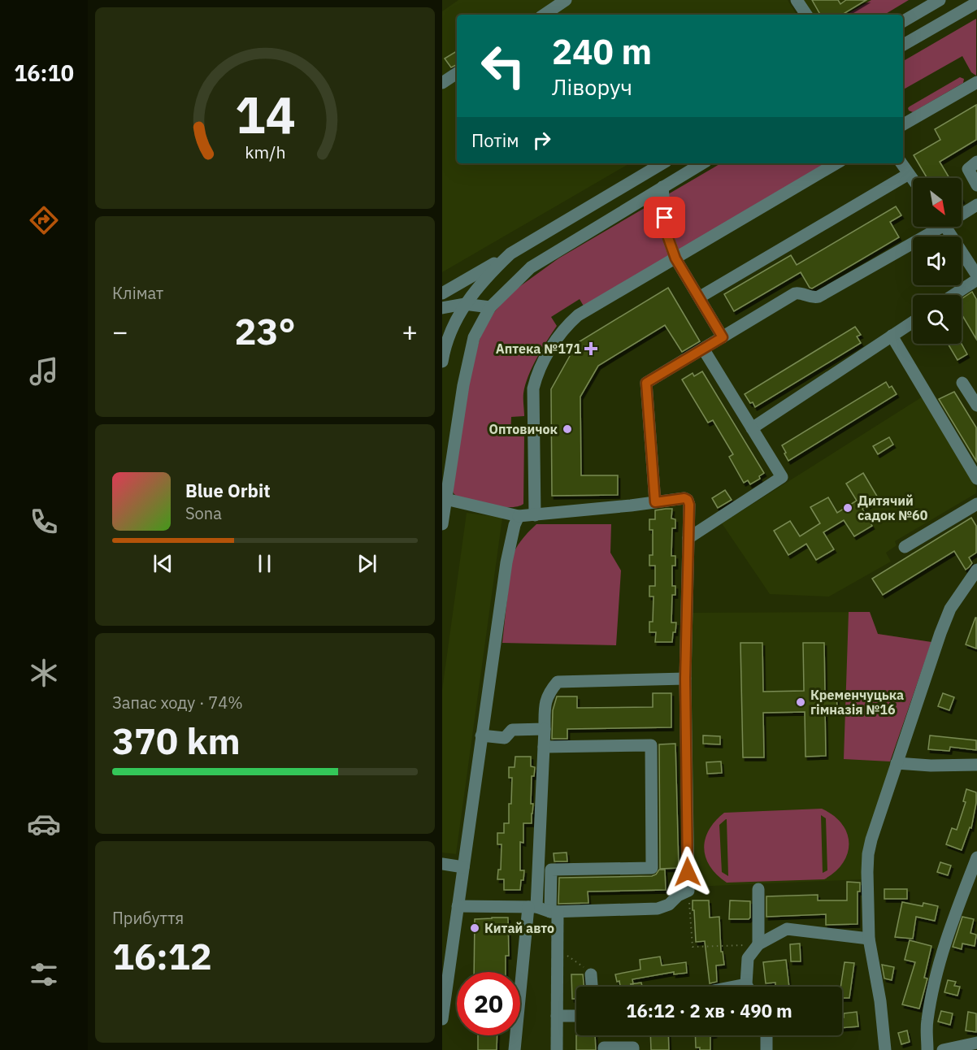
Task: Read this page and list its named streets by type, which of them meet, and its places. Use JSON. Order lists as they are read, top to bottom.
{
  "places": {
    "health": ["Аптека №171"],
    "other": [
      "Оптовичок",
      "Дитячий садок №60",
      "Кременчуцька гімназія №16",
      "Китай авто"
    ]
  },
  "north": "bottom right",
  "page": {
    "tabs": "16:10",
    "turn": ["240 m", "Ліворуч"],
    "then": "Потім",
    "tile": [
      "Клімат",
      ["Запас ходу · 74%", "370 km"],
      ["Прибуття", "16:12"]
    ],
    "heat": ["−", "23°", "+"],
    "song": ["Blue Orbit", "Sona"],
    "limit": "20",
    "trip": "16:12 · 2 хв · 490 m",
    "gauge": ["14", "km/h"]
  }
}
